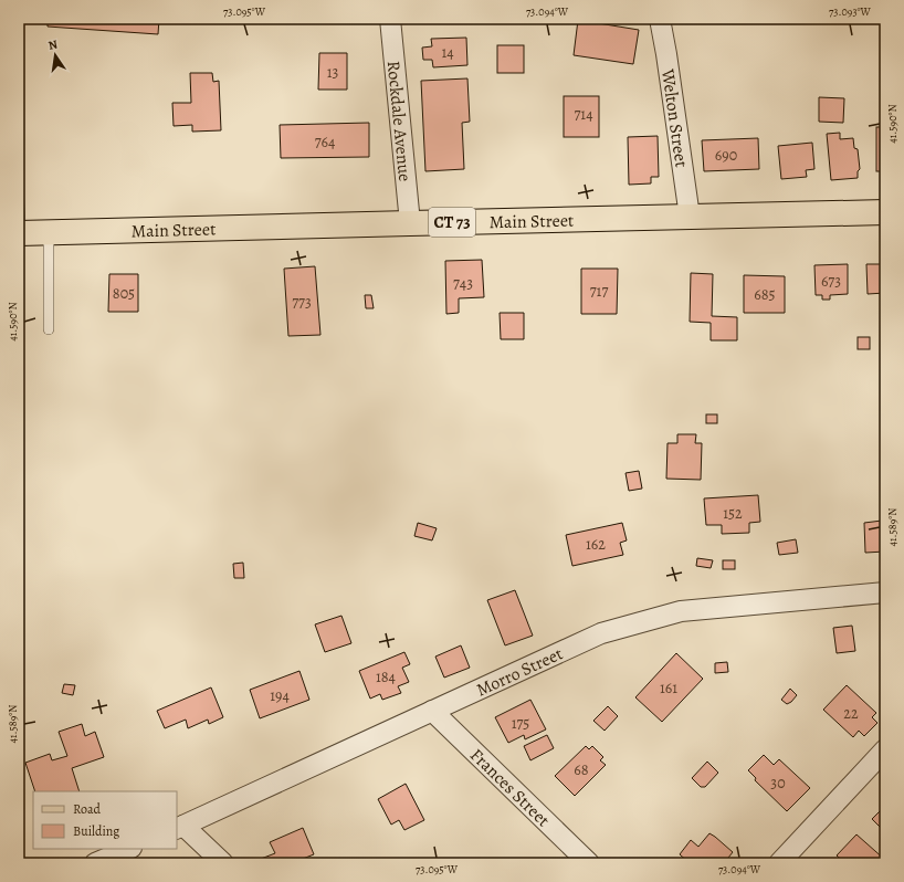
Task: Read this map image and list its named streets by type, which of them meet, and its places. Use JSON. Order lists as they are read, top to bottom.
{
  "streets": {
    "main road": ["Main Street", "CT 73"],
    "street": [
      "Welton Street",
      "Rockdale Avenue",
      "Morro Street",
      "Frances Street"
    ]
  },
  "crossings": [
    ["Welton Street", "Main Street"],
    ["Rockdale Avenue", "Main Street"],
    ["Morro Street", "Frances Street"]
  ],
  "house_numbers": [
    "14",
    "13",
    "714",
    "764",
    "690",
    "673",
    "743",
    "717",
    "805",
    "685",
    "773",
    "152",
    "162",
    "184",
    "161",
    "194",
    "22",
    "175",
    "68",
    "30"
  ],
  "legend": ["Road", "Building"],
  "north": "top",
  "coordinates": [
    "73.095°W",
    "73.094°W",
    "73.093°W",
    "41.590°N",
    "41.589°N"
  ]
}
